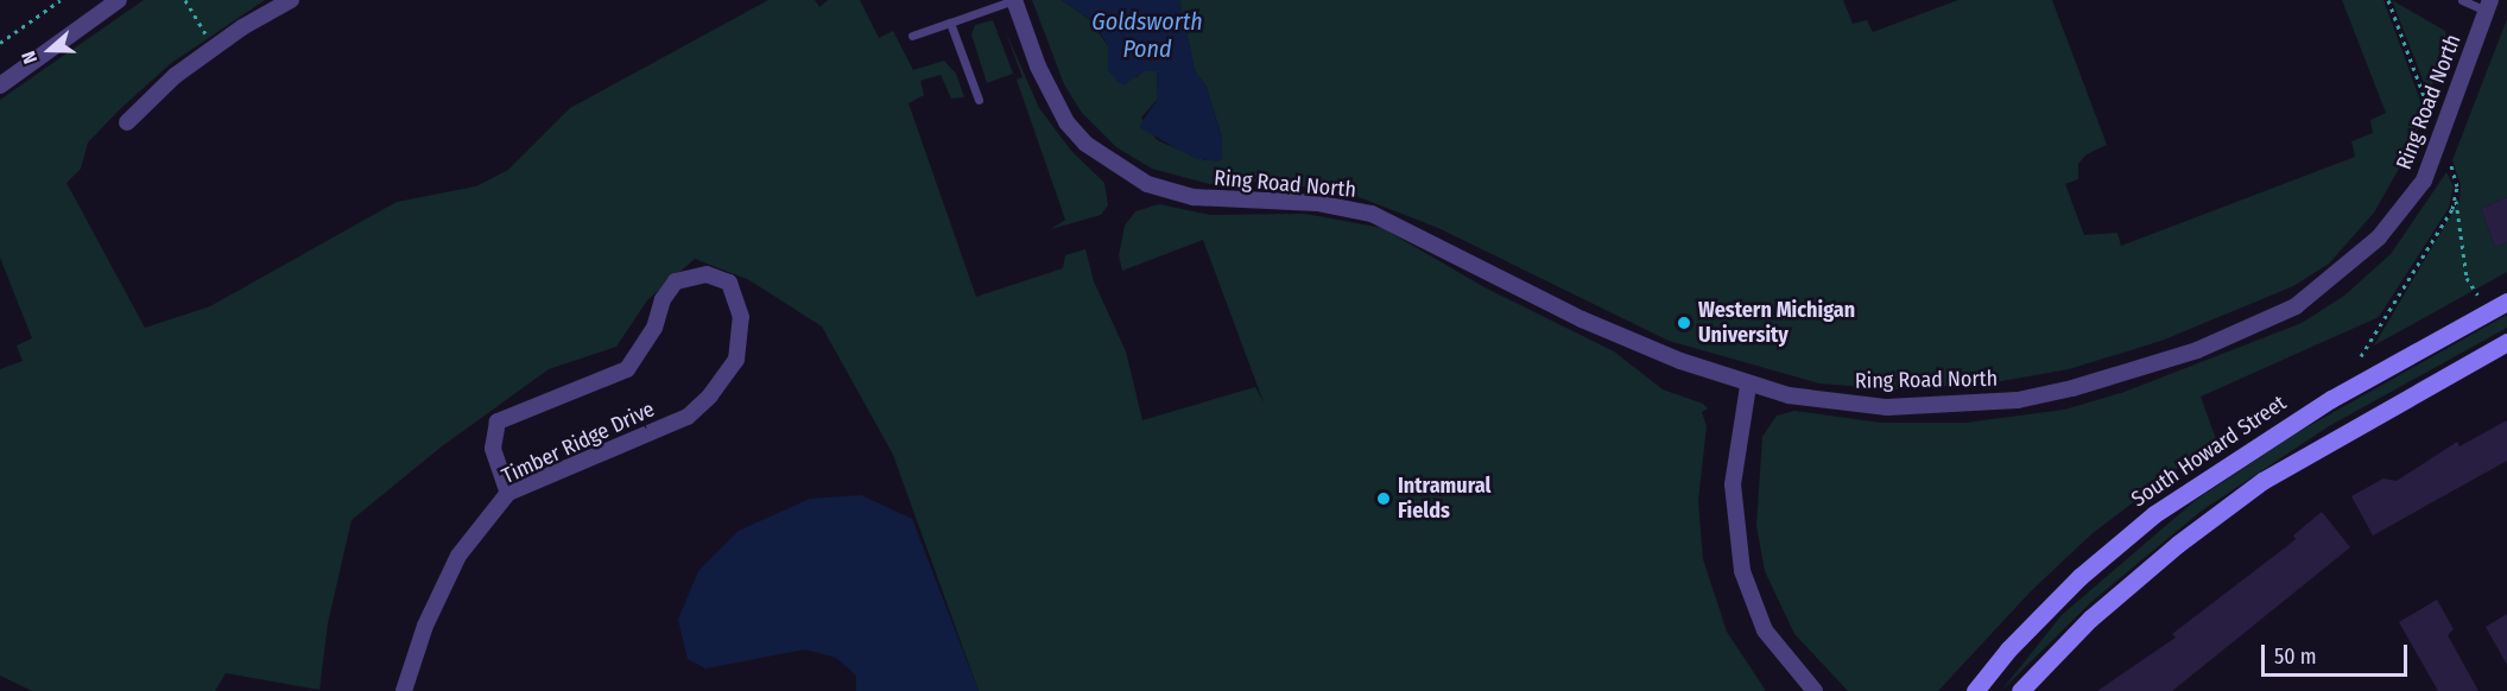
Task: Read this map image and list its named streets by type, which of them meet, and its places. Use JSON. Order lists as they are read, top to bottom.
{
  "streets": {
    "street": ["Ring Road North", "Timber Ridge Drive", "South Howard Street"]
  },
  "water": ["Goldsworth Pond"],
  "places": ["Western Michigan University", "Intramural Fields"],
  "scale_bar": "50 m",
  "north": "left"
}
